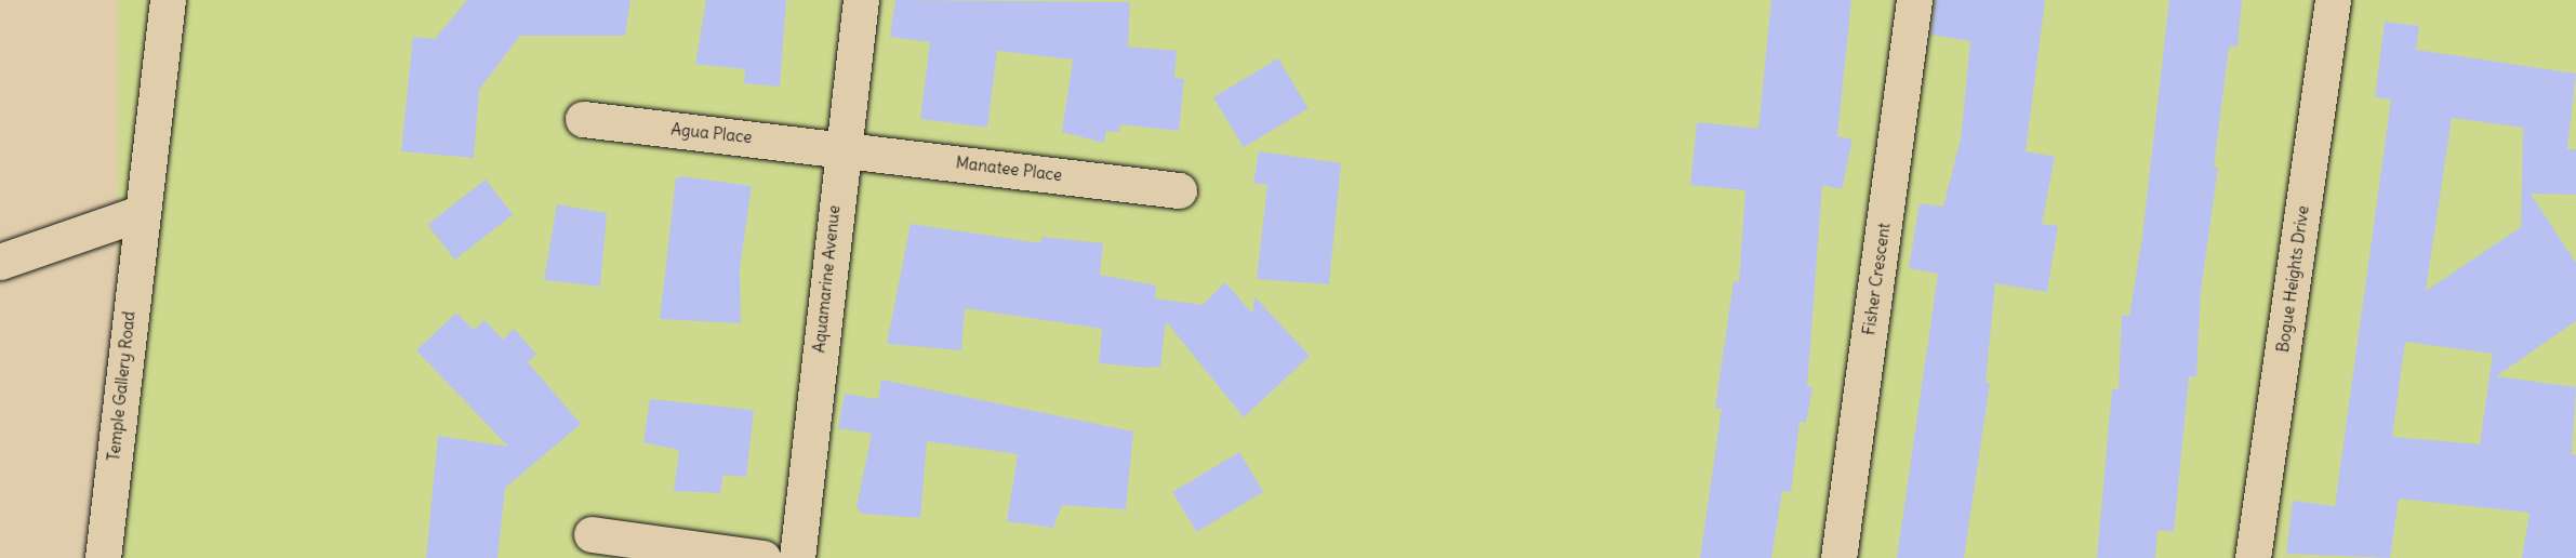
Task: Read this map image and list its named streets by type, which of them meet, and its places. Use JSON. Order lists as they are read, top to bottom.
{
  "streets": {
    "street": [
      "Agua Place",
      "Manatee Place",
      "Aquamarine Avenue",
      "Fisher Crescent",
      "Bogue Heights Drive",
      "Temple Gallery Road"
    ]
  },
  "crossings": [
    ["Agua Place", "Manatee Place"],
    ["Agua Place", "Aquamarine Avenue"],
    ["Manatee Place", "Aquamarine Avenue"]
  ]
}
